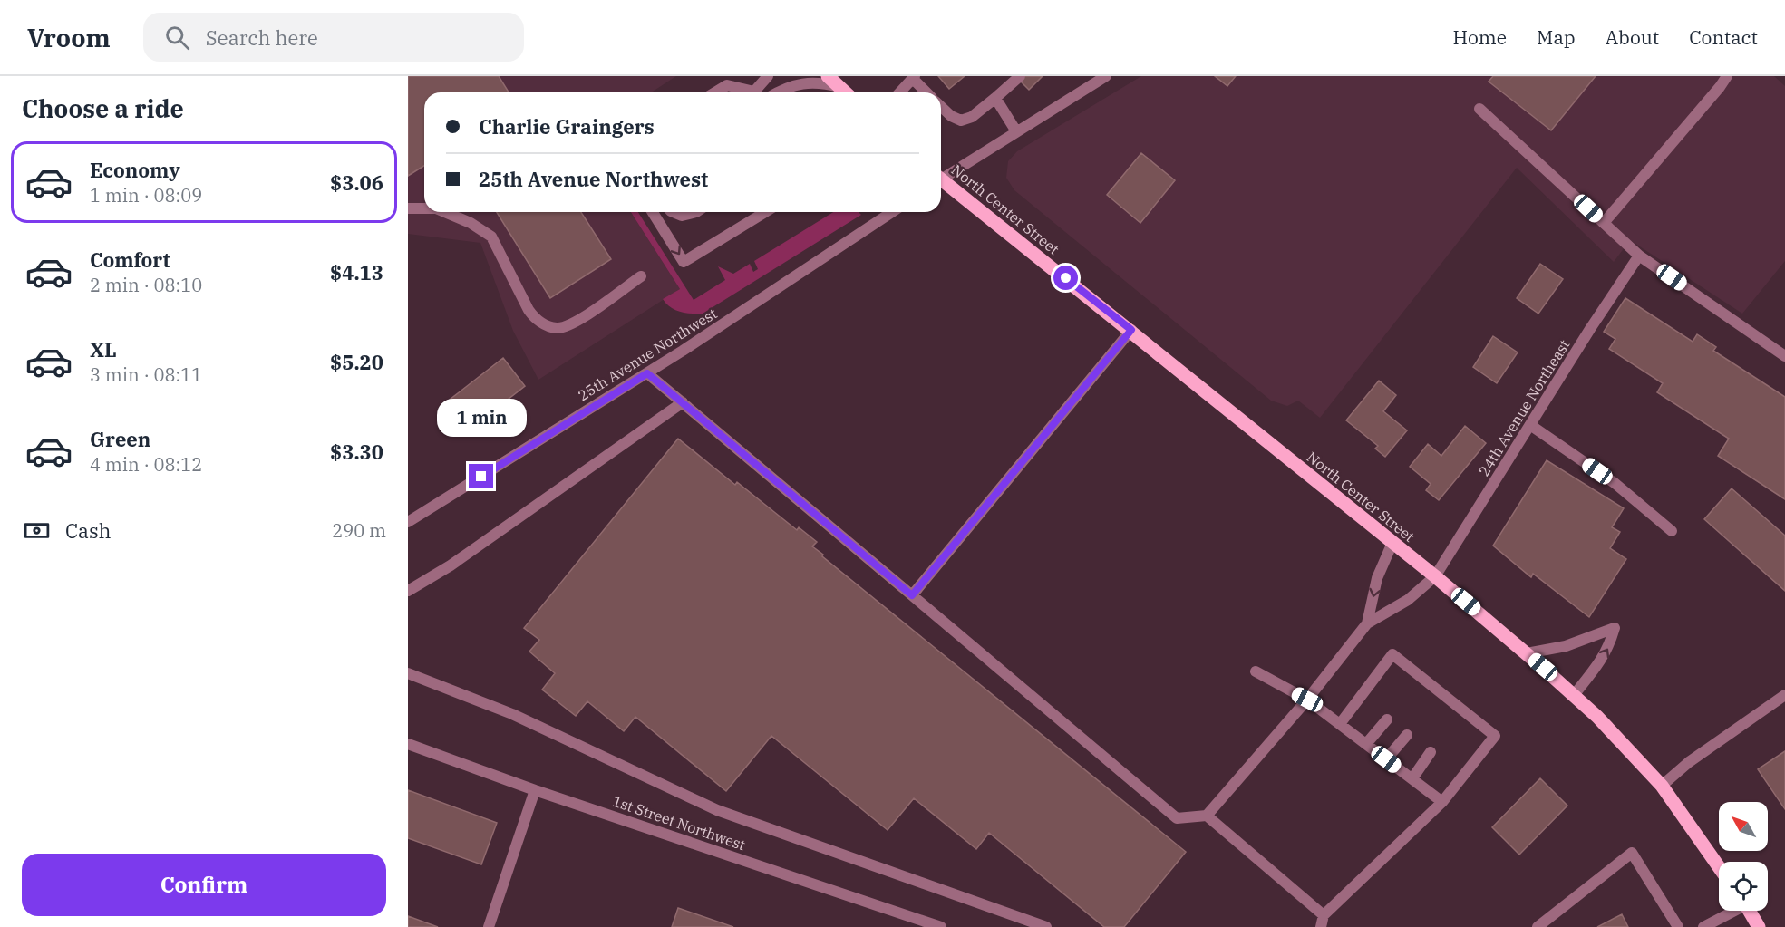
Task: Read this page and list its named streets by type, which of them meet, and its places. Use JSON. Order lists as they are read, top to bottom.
{
  "streets": {
    "main road": ["North Center Street"],
    "street": ["25th Avenue Northwest", "24th Avenue Northeast", "1st Street Northwest"]
  },
  "crossings": [
    ["North Center Street", "24th Avenue Northeast"]
  ],
  "north": "top left",
  "page": {
    "header": "Vroom",
    "search": "Search here",
    "nav": [
      "Home",
      "Map",
      "About",
      "Contact"
    ],
    "heading": "Choose a ride",
    "banner": ["Charlie Graingers", "25th Avenue Northwest"],
    "list": [
      {
        "name": "Economy",
        "note": "1 min · 08:09",
        "value": "$3.06"
      },
      {
        "name": "Comfort",
        "note": "2 min · 08:10",
        "value": "$4.13"
      },
      {
        "name": "XL",
        "note": "3 min · 08:11",
        "value": "$5.20"
      },
      {
        "name": "Green",
        "note": "4 min · 08:12",
        "value": "$3.30"
      }
    ],
    "bubble": "1 min",
    "pay": ["Cash", "290 m"],
    "buttons": "Confirm"
  }
}
